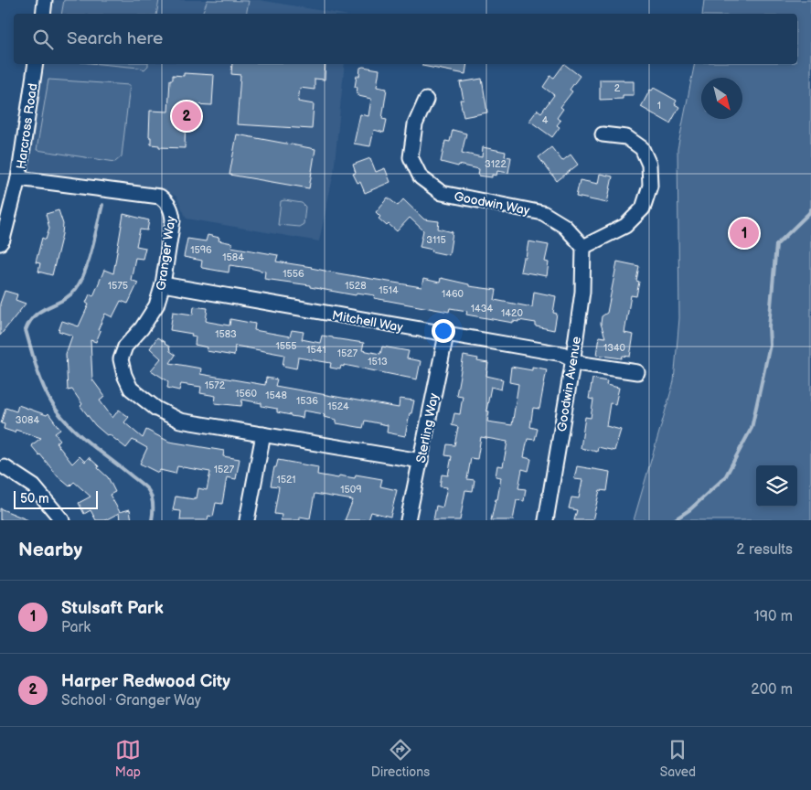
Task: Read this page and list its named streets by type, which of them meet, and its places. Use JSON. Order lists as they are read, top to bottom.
{
  "streets": {
    "street": [
      "Harcross Road",
      "Goodwin Way",
      "Granger Way",
      "Mitchell Way",
      "Goodwin Avenue",
      "Sterling Way"
    ]
  },
  "crossings": [
    ["Harcross Road", "Granger Way"],
    ["Goodwin Way", "Goodwin Avenue"],
    ["Granger Way", "Mitchell Way"],
    ["Granger Way", "Sterling Way"],
    ["Mitchell Way", "Goodwin Avenue"],
    ["Mitchell Way", "Sterling Way"]
  ],
  "house_numbers": [
    "2",
    "1",
    "4",
    "3122",
    "3115",
    "1596",
    "1584",
    "1556",
    "1575",
    "1528",
    "1514",
    "1460",
    "1434",
    "1420",
    "1583",
    "1555",
    "1340",
    "1541",
    "1527",
    "1513",
    "1572",
    "1560",
    "1548",
    "1536",
    "1524",
    "3084",
    "1527",
    "1521",
    "1509"
  ],
  "scale_bar": "50 m",
  "north": "bottom right",
  "page": {
    "search": "Search here",
    "pins": ["2", "1"],
    "scale": "50 m",
    "heading": ["Nearby", "2 results"],
    "list": [
      {
        "mark": "1",
        "name": "Stulsaft Park",
        "note": "Park",
        "value": "190 m"
      },
      {
        "mark": "2",
        "name": "Harper Redwood City",
        "note": "School · Granger Way",
        "value": "200 m"
      }
    ],
    "nav": ["Map", "Directions", "Saved"]
  }
}
